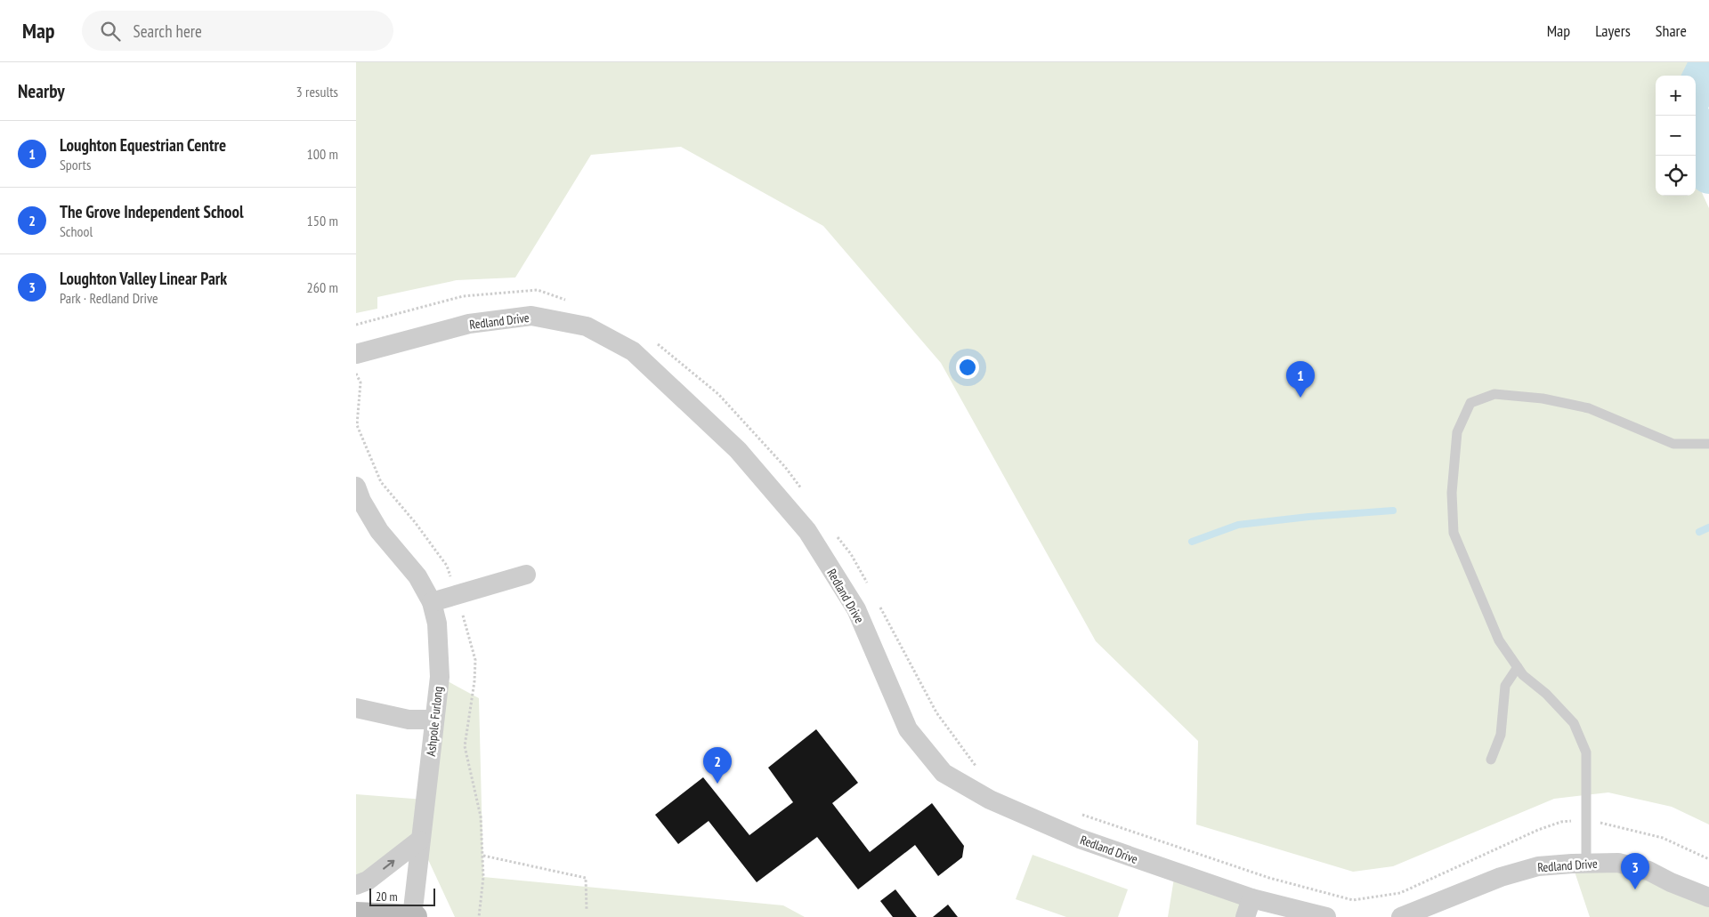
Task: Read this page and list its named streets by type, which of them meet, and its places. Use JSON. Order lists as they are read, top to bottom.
{
  "streets": {
    "street": ["Redland Drive", "Ashpole Furlong"]
  },
  "scale_bar": "20 m",
  "page": {
    "header": "Map",
    "search": "Search here",
    "nav": ["Map", "Layers", "Share"],
    "heading": ["Nearby", "3 results"],
    "map_buttons": ["+", "−"],
    "list": [
      {
        "mark": "1",
        "name": "Loughton Equestrian Centre",
        "note": "Sports",
        "value": "100 m"
      },
      {
        "mark": "2",
        "name": "The Grove Independent School",
        "note": "School",
        "value": "150 m"
      },
      {
        "mark": "3",
        "name": "Loughton Valley Linear Park",
        "note": "Park · Redland Drive",
        "value": "260 m"
      }
    ],
    "pins": ["1", "2", "3"],
    "scale": "20 m"
  }
}
